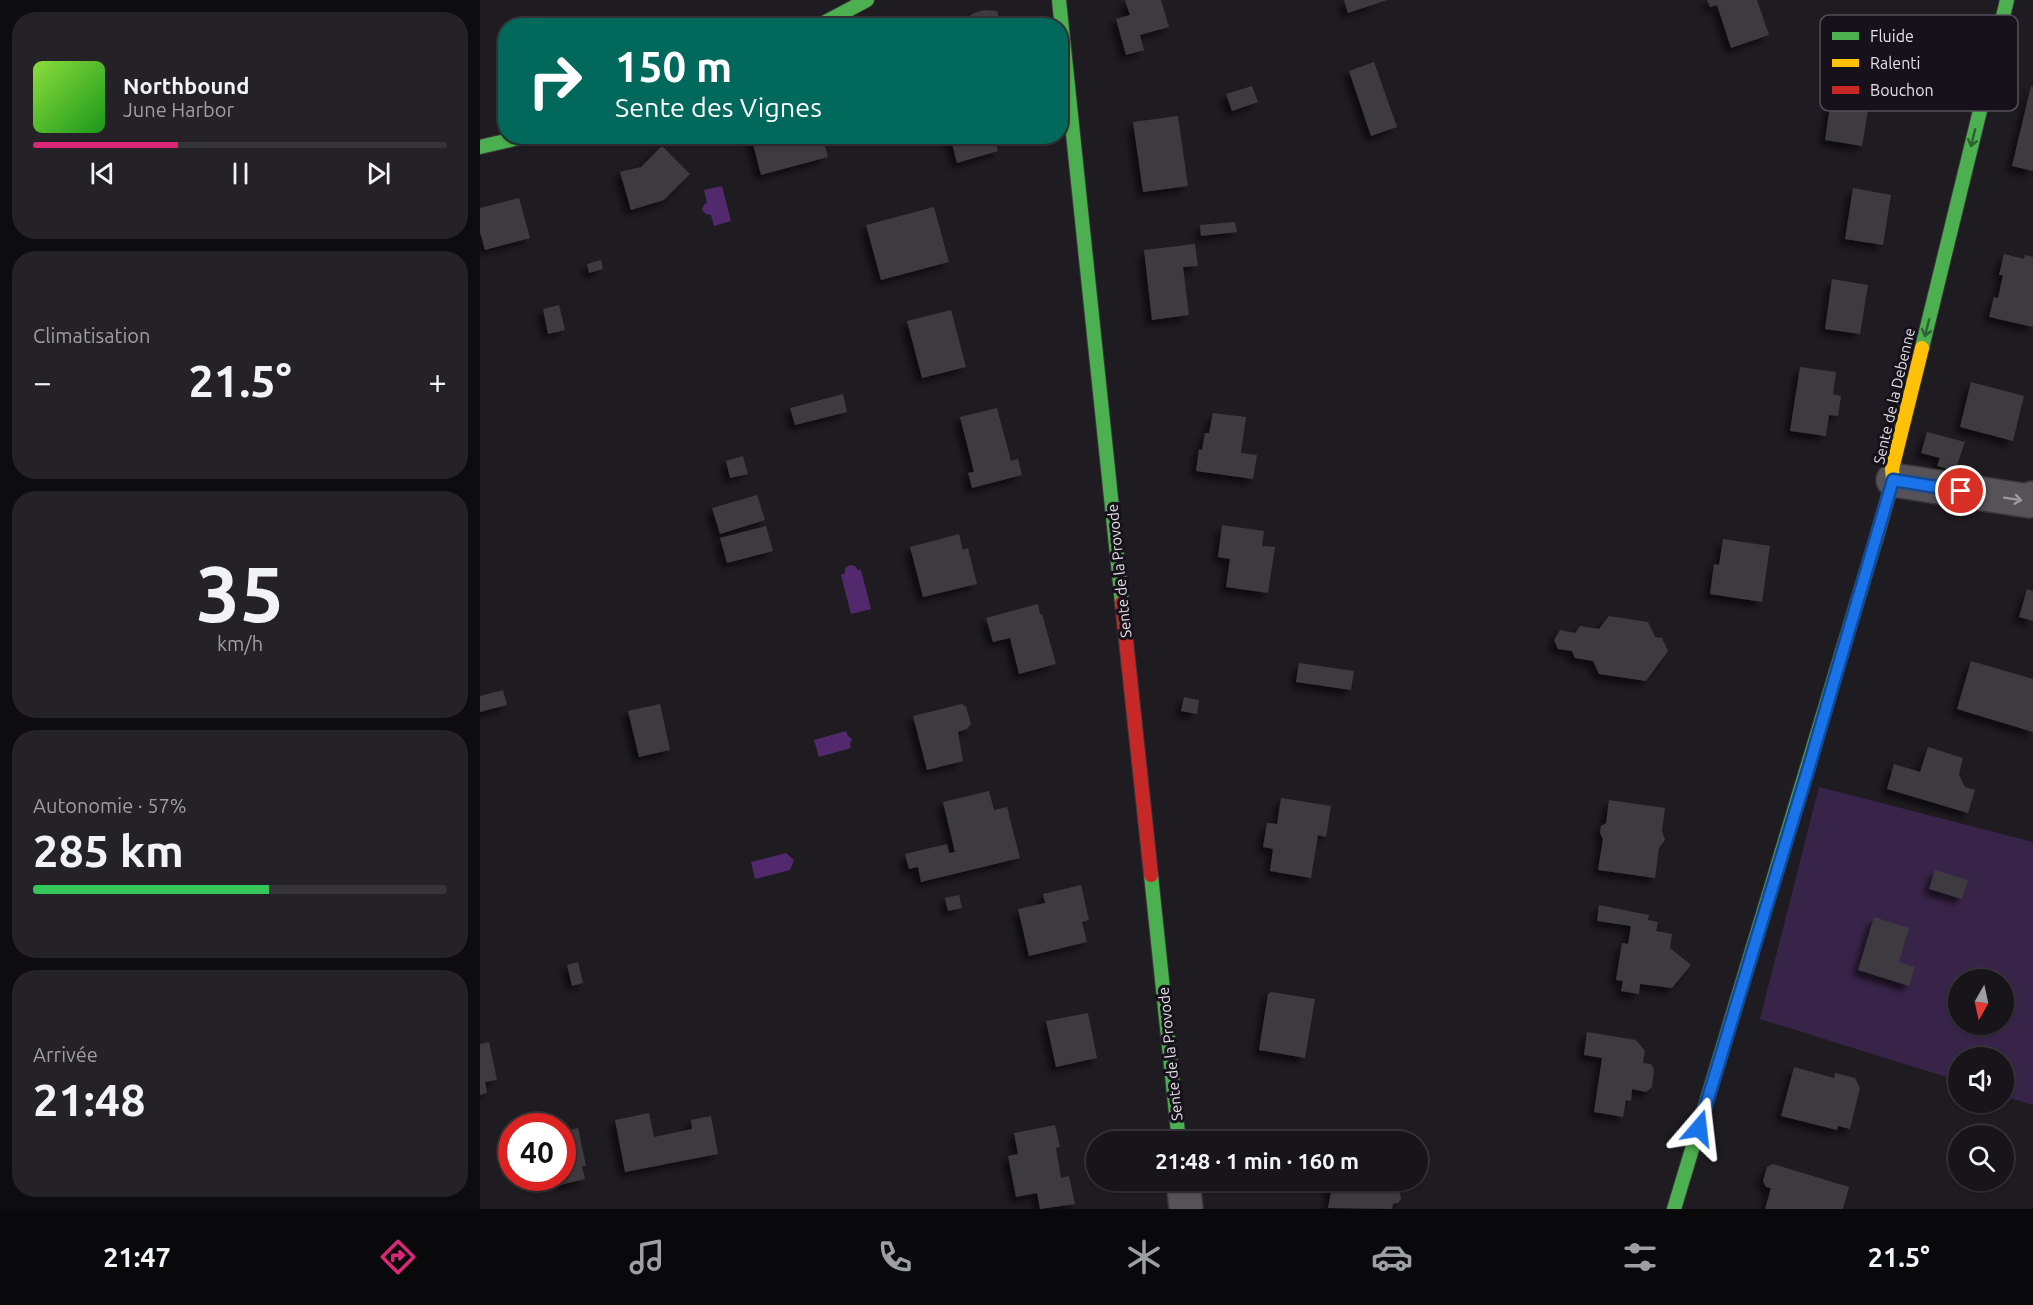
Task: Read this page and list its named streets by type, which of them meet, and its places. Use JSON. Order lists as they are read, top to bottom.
{
  "streets": {
    "street": ["Sente de la Debenne", "Sente de la Provode"]
  },
  "legend": ["Fluide", "Ralenti", "Bouchon"],
  "north": "bottom",
  "page": {
    "turn": ["150 m", "Sente des Vignes"],
    "song": ["Northbound", "June Harbor"],
    "tile": [
      "Climatisation",
      ["35", "km/h"],
      ["Autonomie · 57%", "285 km"],
      ["Arrivée", "21:48"]
    ],
    "heat": ["−", "21.5°", "+"],
    "limit": "40",
    "trip": "21:48 · 1 min · 160 m",
    "tabs": ["21:47", "21.5°"]
  }
}
